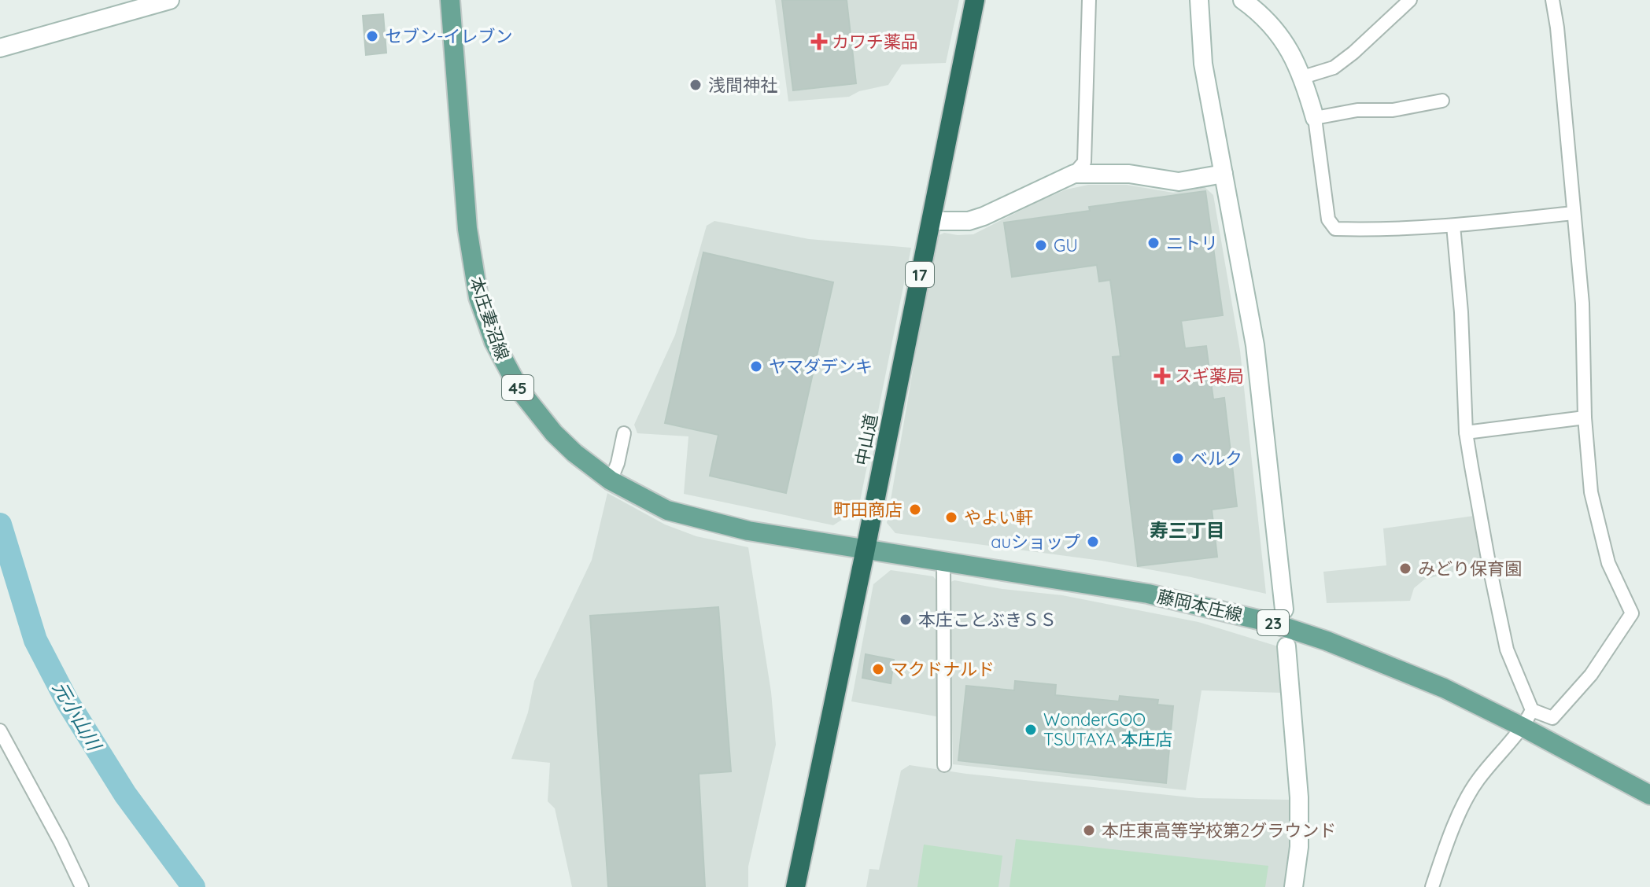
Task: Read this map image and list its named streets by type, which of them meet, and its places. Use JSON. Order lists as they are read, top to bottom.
{
  "streets": {
    "highway": ["17", "中山道"],
    "main road": [
      "本庄妻沼線",
      "45",
      "藤岡本庄線",
      "23"
    ]
  },
  "crossings": [
    ["本庄妻沼線", "中山道"],
    ["本庄妻沼線", "藤岡本庄線"],
    ["中山道", "藤岡本庄線"]
  ],
  "districts": ["寿三丁目"],
  "water": ["元小山川"],
  "places": {
    "other": [
      "セブン-イレブン",
      "浅間神社",
      "ニトリ",
      "GU",
      "ヤマダデンキ",
      "ベルク",
      "町田商店",
      "やよい軒",
      "auショップ",
      "みどり保育園",
      "本庄ことぶきＳＳ",
      "マクドナルド",
      "WonderGOO TSUTAYA 本庄店",
      "本庄東高等学校第2グラウンド"
    ],
    "health": ["カワチ薬品", "スギ薬局"]
  }
}
